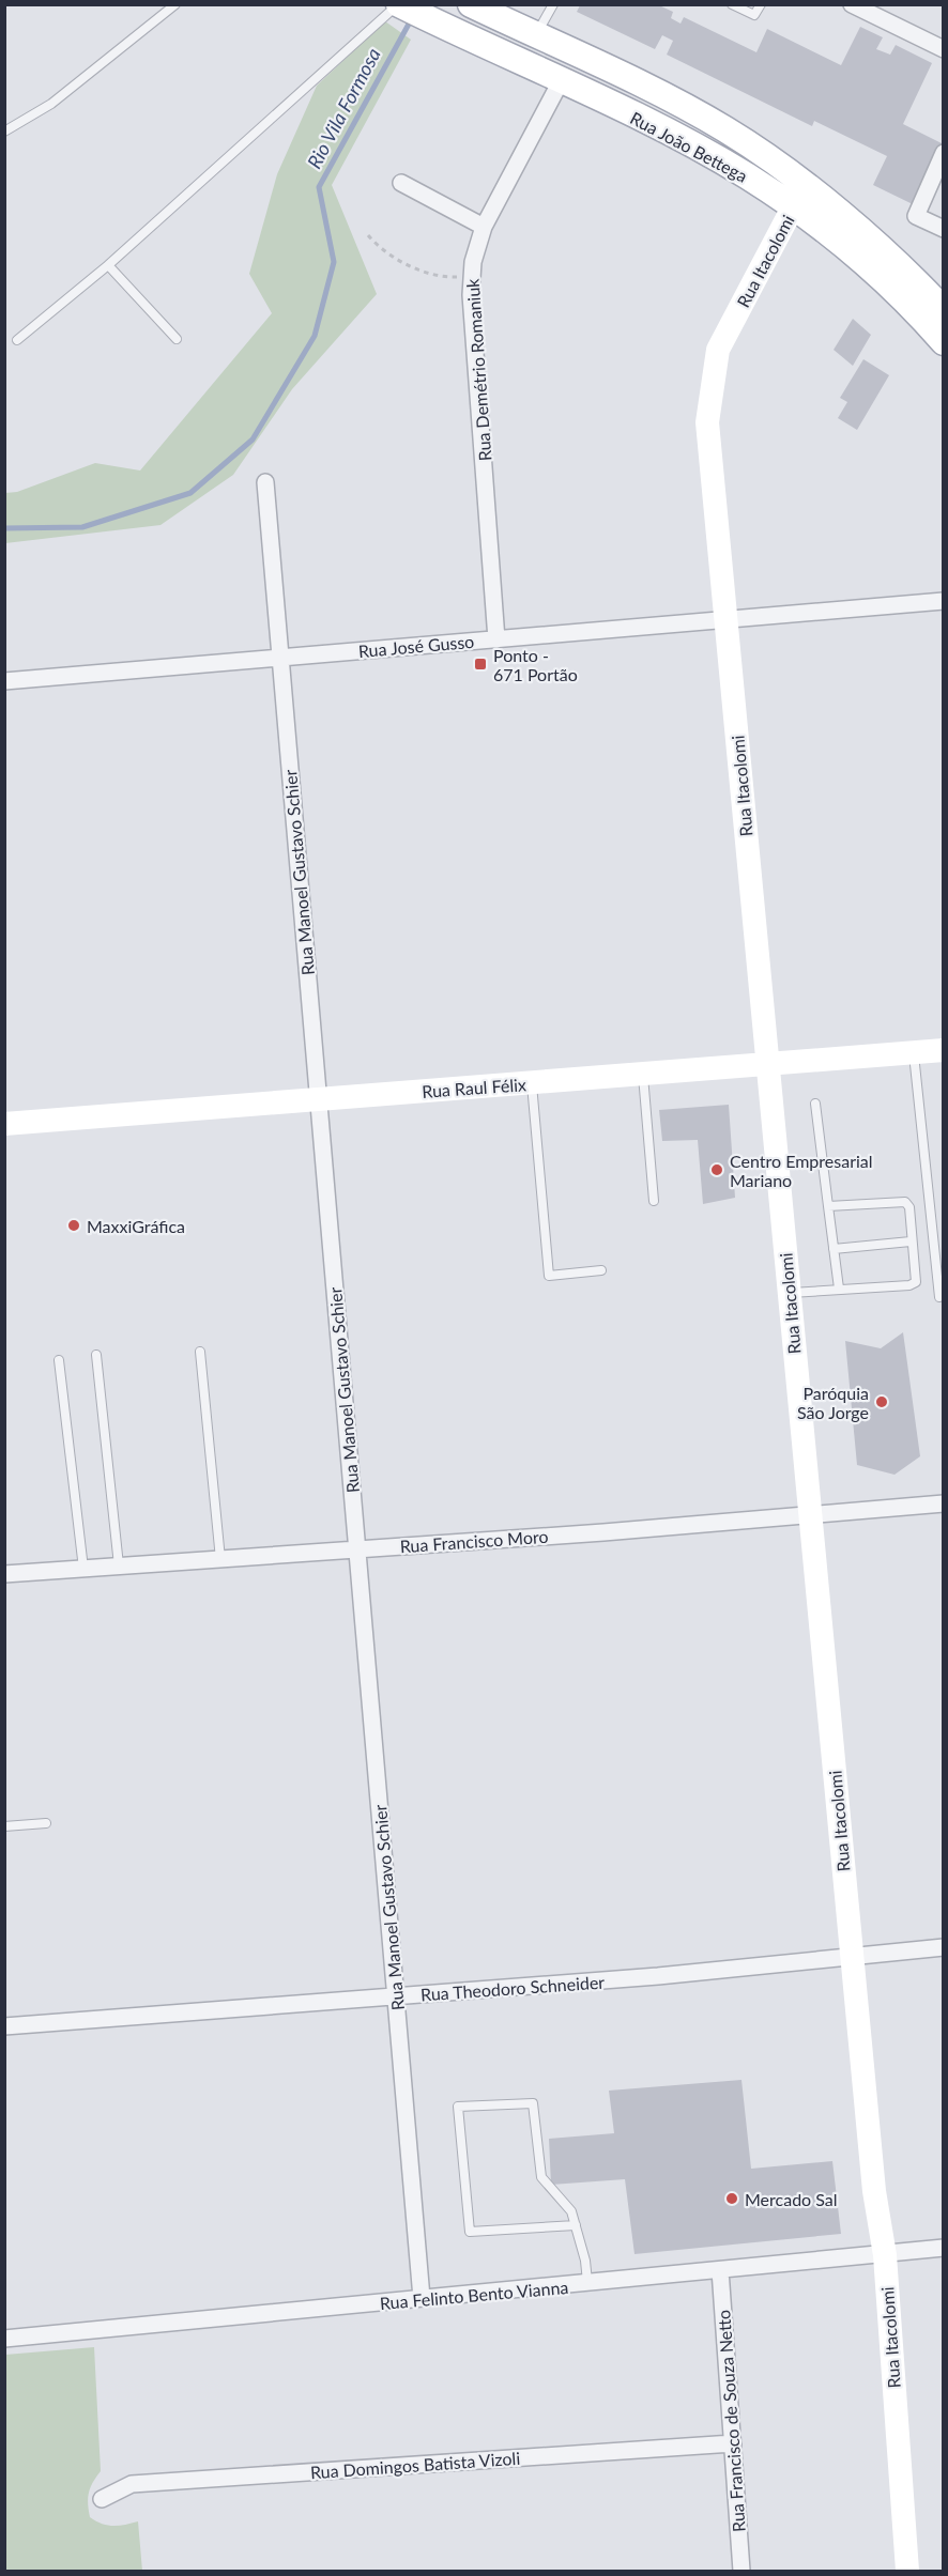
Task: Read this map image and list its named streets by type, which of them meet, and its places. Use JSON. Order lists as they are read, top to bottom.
{
  "streets": {
    "main road": ["Rua João Bettega", "Rua Itacolomi", "Rua Raul Félix"],
    "street": [
      "Rua Demétrio Romaniuk",
      "Rua José Gusso",
      "Rua Manoel Gustavo Schier",
      "Rua Francisco Moro",
      "Rua Theodoro Schneider",
      "Rua Felinto Bento Vianna",
      "Rua Francisco de Souza Netto",
      "Rua Domingos Batista Vizoli"
    ]
  },
  "crossings": [
    ["Rua João Bettega", "Rua Itacolomi"],
    ["Rua João Bettega", "Rua Demétrio Romaniuk"],
    ["Rua Itacolomi", "Rua José Gusso"],
    ["Rua Itacolomi", "Rua Raul Félix"],
    ["Rua Itacolomi", "Rua Francisco Moro"],
    ["Rua Itacolomi", "Rua Theodoro Schneider"],
    ["Rua Itacolomi", "Rua Felinto Bento Vianna"],
    ["Rua Demétrio Romaniuk", "Rua José Gusso"],
    ["Rua José Gusso", "Rua Manoel Gustavo Schier"],
    ["Rua Manoel Gustavo Schier", "Rua Raul Félix"],
    ["Rua Manoel Gustavo Schier", "Rua Francisco Moro"],
    ["Rua Manoel Gustavo Schier", "Rua Theodoro Schneider"],
    ["Rua Manoel Gustavo Schier", "Rua Felinto Bento Vianna"],
    ["Rua Felinto Bento Vianna", "Rua Francisco de Souza Netto"],
    ["Rua Francisco de Souza Netto", "Rua Domingos Batista Vizoli"]
  ],
  "water": ["Rio Vila Formosa"],
  "places": {
    "transit": ["Ponto - 671 Portão"],
    "other": [
      "Centro Empresarial Mariano",
      "MaxxiGráfica",
      "Paróquia São Jorge",
      "Mercado Sal"
    ]
  }
}
